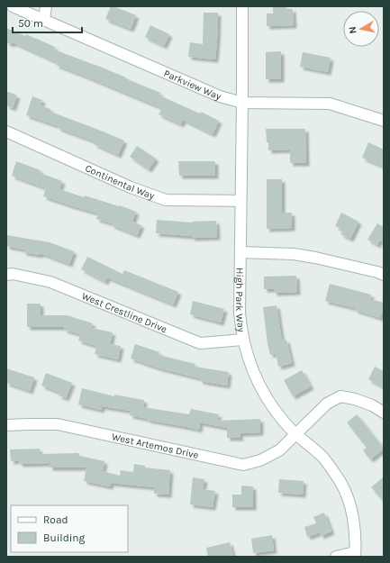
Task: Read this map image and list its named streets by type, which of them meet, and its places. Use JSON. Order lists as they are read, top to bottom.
{
  "streets": {
    "street": [
      "Parkview Way",
      "Continental Way",
      "High Park Way",
      "West Crestline Drive",
      "West Artemos Drive"
    ]
  },
  "crossings": [
    ["Parkview Way", "High Park Way"],
    ["Continental Way", "High Park Way"],
    ["High Park Way", "West Crestline Drive"],
    ["High Park Way", "West Artemos Drive"]
  ],
  "legend": ["Road", "Building"],
  "scale_bar": "50 m",
  "north": "left"
}
